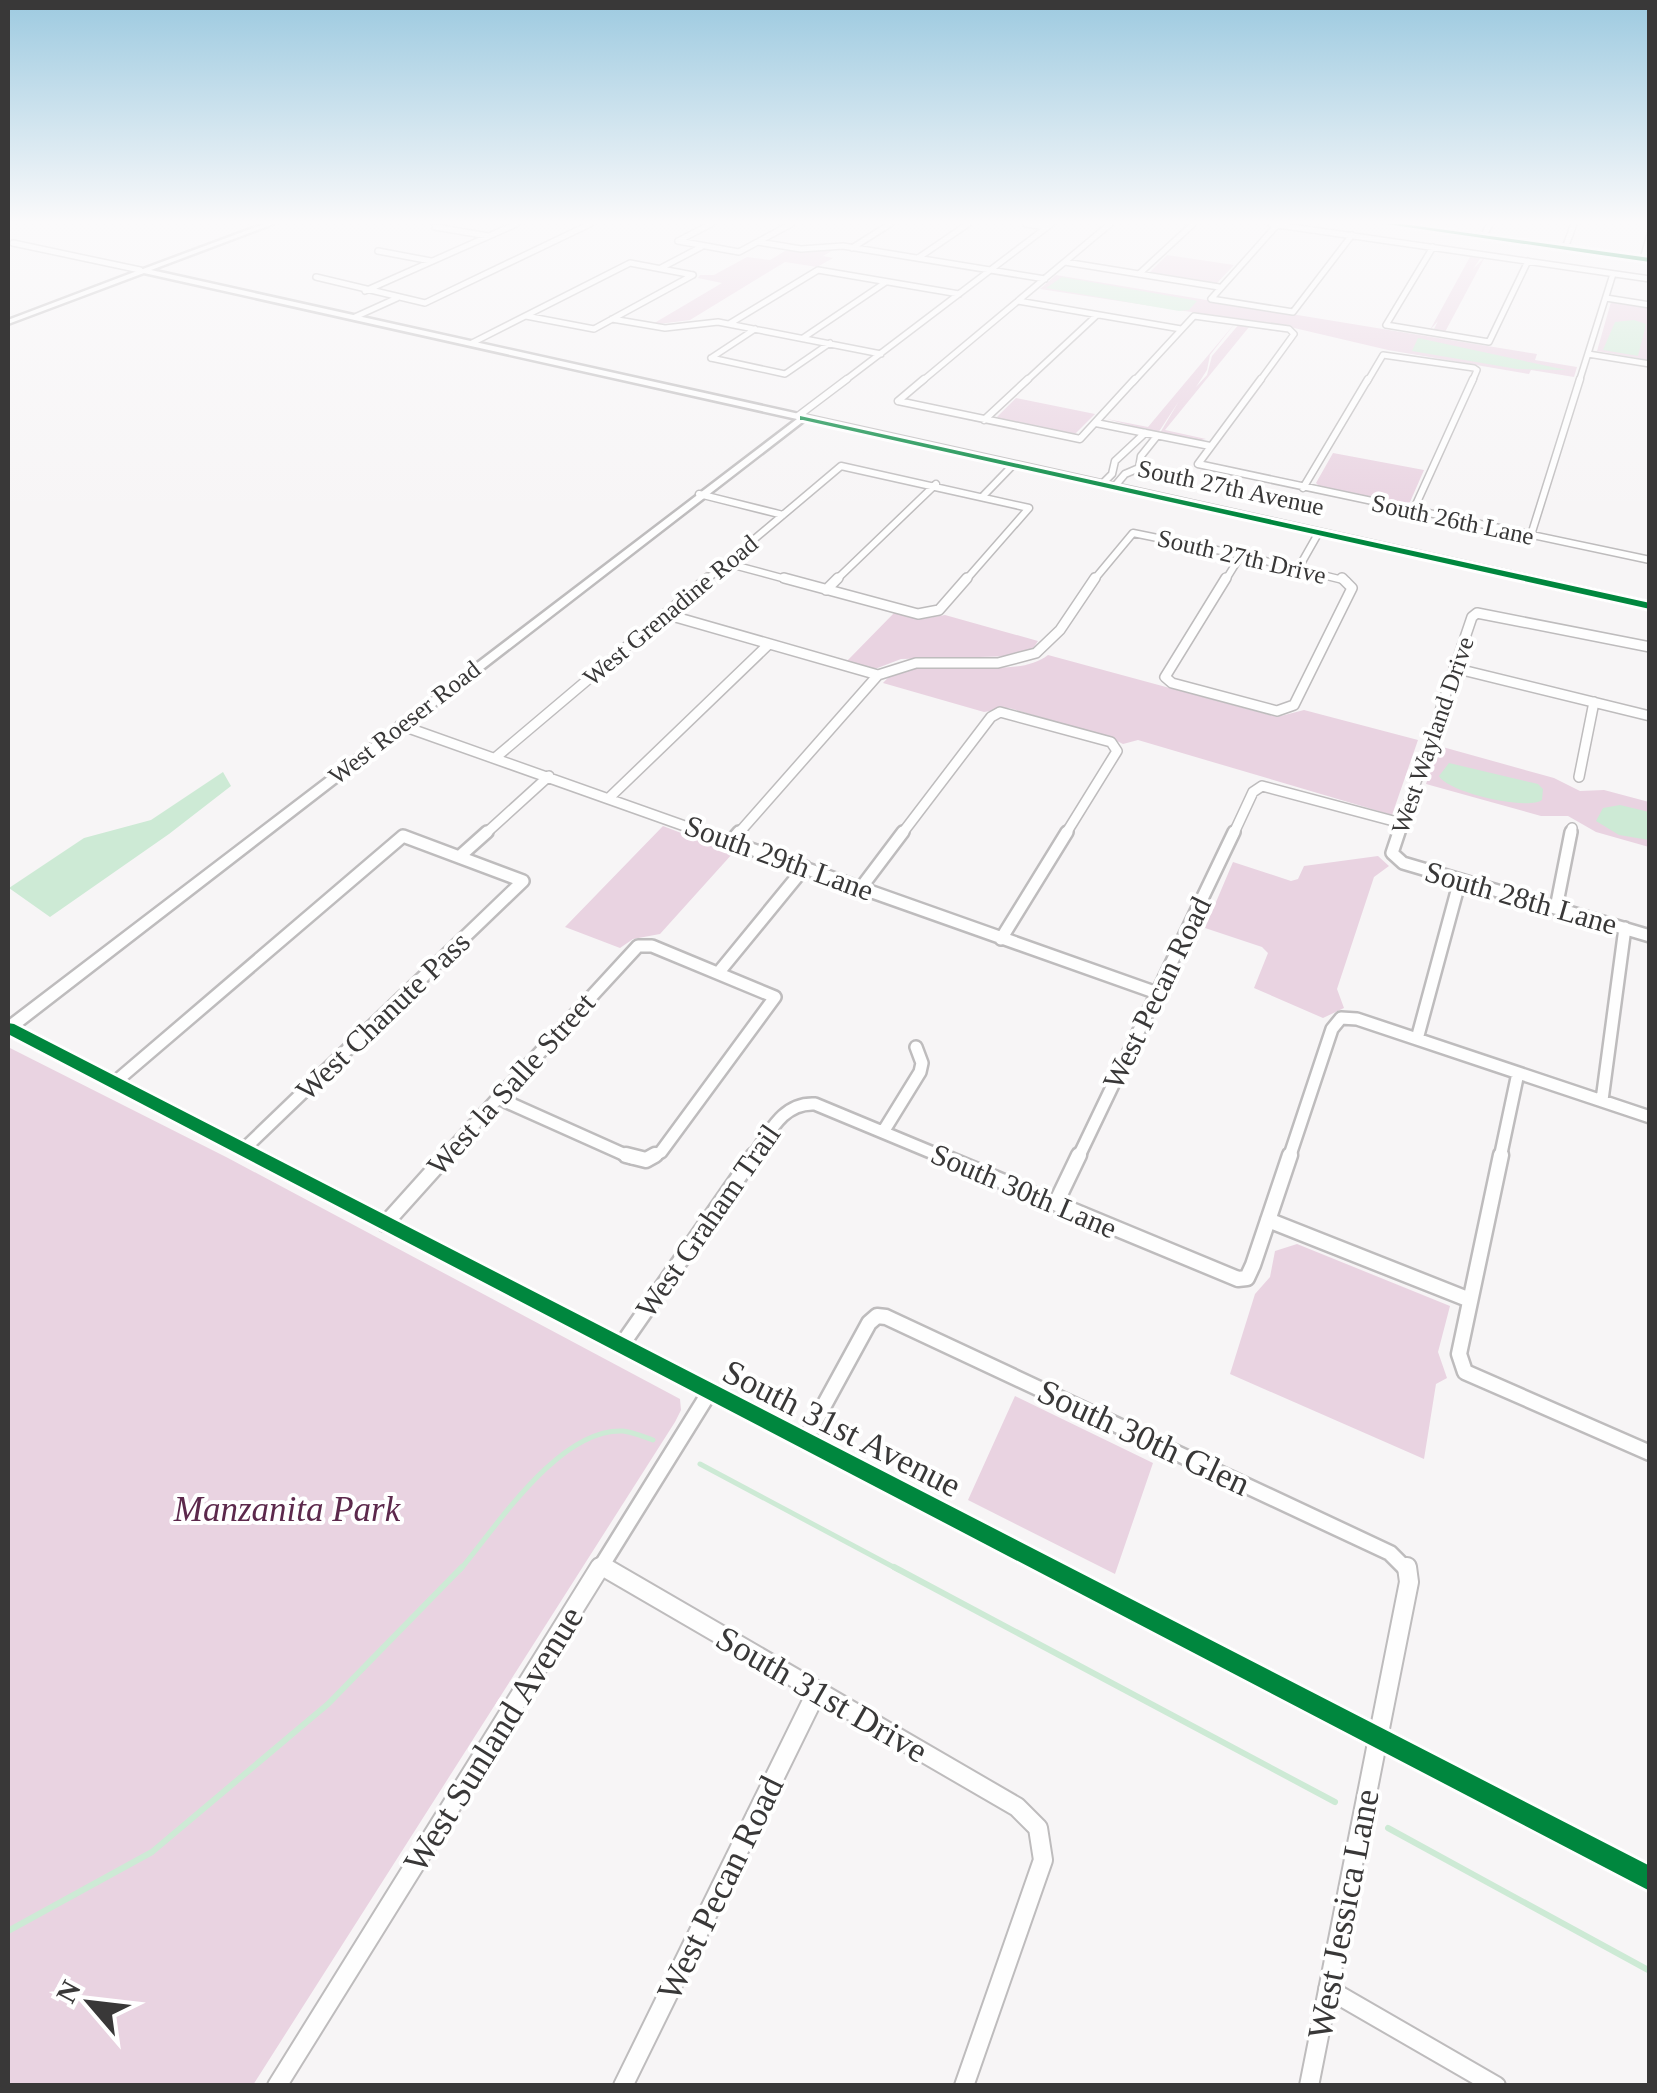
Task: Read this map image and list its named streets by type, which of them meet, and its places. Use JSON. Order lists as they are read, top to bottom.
{
  "streets": {
    "main road": ["South 27th Avenue", "West Roeser Road", "South 31st Avenue"],
    "street": [
      "South 26th Lane",
      "South 27th Drive",
      "West Grenadine Road",
      "West Wayland Drive",
      "South 29th Lane",
      "South 28th Lane",
      "West Pecan Road",
      "West Chanute Pass",
      "West la Salle Street",
      "South 30th Lane",
      "West Graham Trail",
      "South 30th Glen",
      "South 31st Drive",
      "West Sunland Avenue",
      "West Jessica Lane"
    ]
  },
  "crossings": [
    ["South 27th Avenue", "West Roeser Road"],
    ["West Grenadine Road", "South 29th Lane"],
    ["West Roeser Road", "South 29th Lane"],
    ["West Roeser Road", "South 31st Avenue"],
    ["West Wayland Drive", "South 28th Lane"],
    ["West Wayland Drive", "West Pecan Road"],
    ["South 29th Lane", "West Pecan Road"],
    ["West Pecan Road", "South 30th Lane"],
    ["West Pecan Road", "South 31st Drive"],
    ["West Chanute Pass", "South 31st Avenue"],
    ["West la Salle Street", "South 31st Avenue"],
    ["South 30th Lane", "West Graham Trail"],
    ["West Graham Trail", "South 31st Avenue"],
    ["South 31st Avenue", "South 30th Glen"],
    ["South 31st Avenue", "West Sunland Avenue"],
    ["South 31st Avenue", "West Jessica Lane"],
    ["South 30th Glen", "West Jessica Lane"],
    ["South 31st Drive", "West Sunland Avenue"]
  ],
  "parks": ["Manzanita Park"],
  "north": "top left"
}
